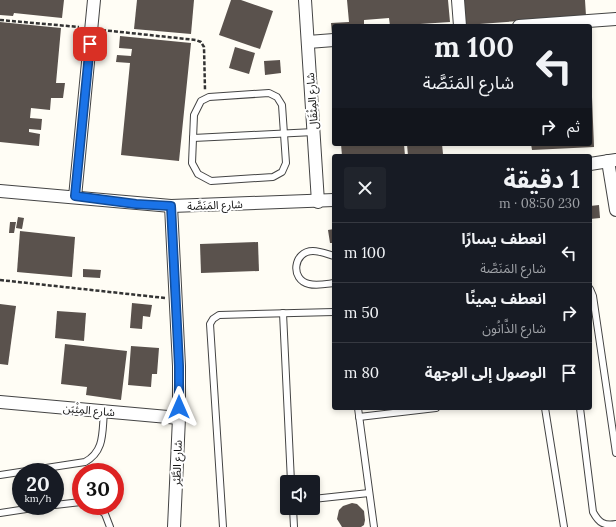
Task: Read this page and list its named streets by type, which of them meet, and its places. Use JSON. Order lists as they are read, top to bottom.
{
  "streets": {
    "street": [
      "شارع المِثْقَال",
      "شارع المَنَصَّة",
      "شارع المِثْبَن",
      "شارع الطَّيْر"
    ]
  },
  "crossings": [
    ["شارع المِثْقَال", "شارع المَنَصَّة"],
    ["شارع المَنَصَّة", "شارع الطَّيْر"],
    ["شارع المِثْبَن", "شارع الطَّيْر"]
  ],
  "page": {
    "turn": ["100 m", "شارع المَنَصَّة"],
    "then": "ثم",
    "heading": ["1 دقيقة", "230 m · 08:50"],
    "list": [
      {
        "name": "انعطف يسارًا",
        "note": "شارع المَنَصَّة",
        "value": "100 m"
      },
      {
        "name": "انعطف يمينًا",
        "note": "شارع الذَّانُون",
        "value": "50 m"
      },
      {
        "name": "الوصول إلى الوجهة",
        "value": "80 m"
      }
    ],
    "speed": "20 km/h",
    "limit": "30"
  }
}
